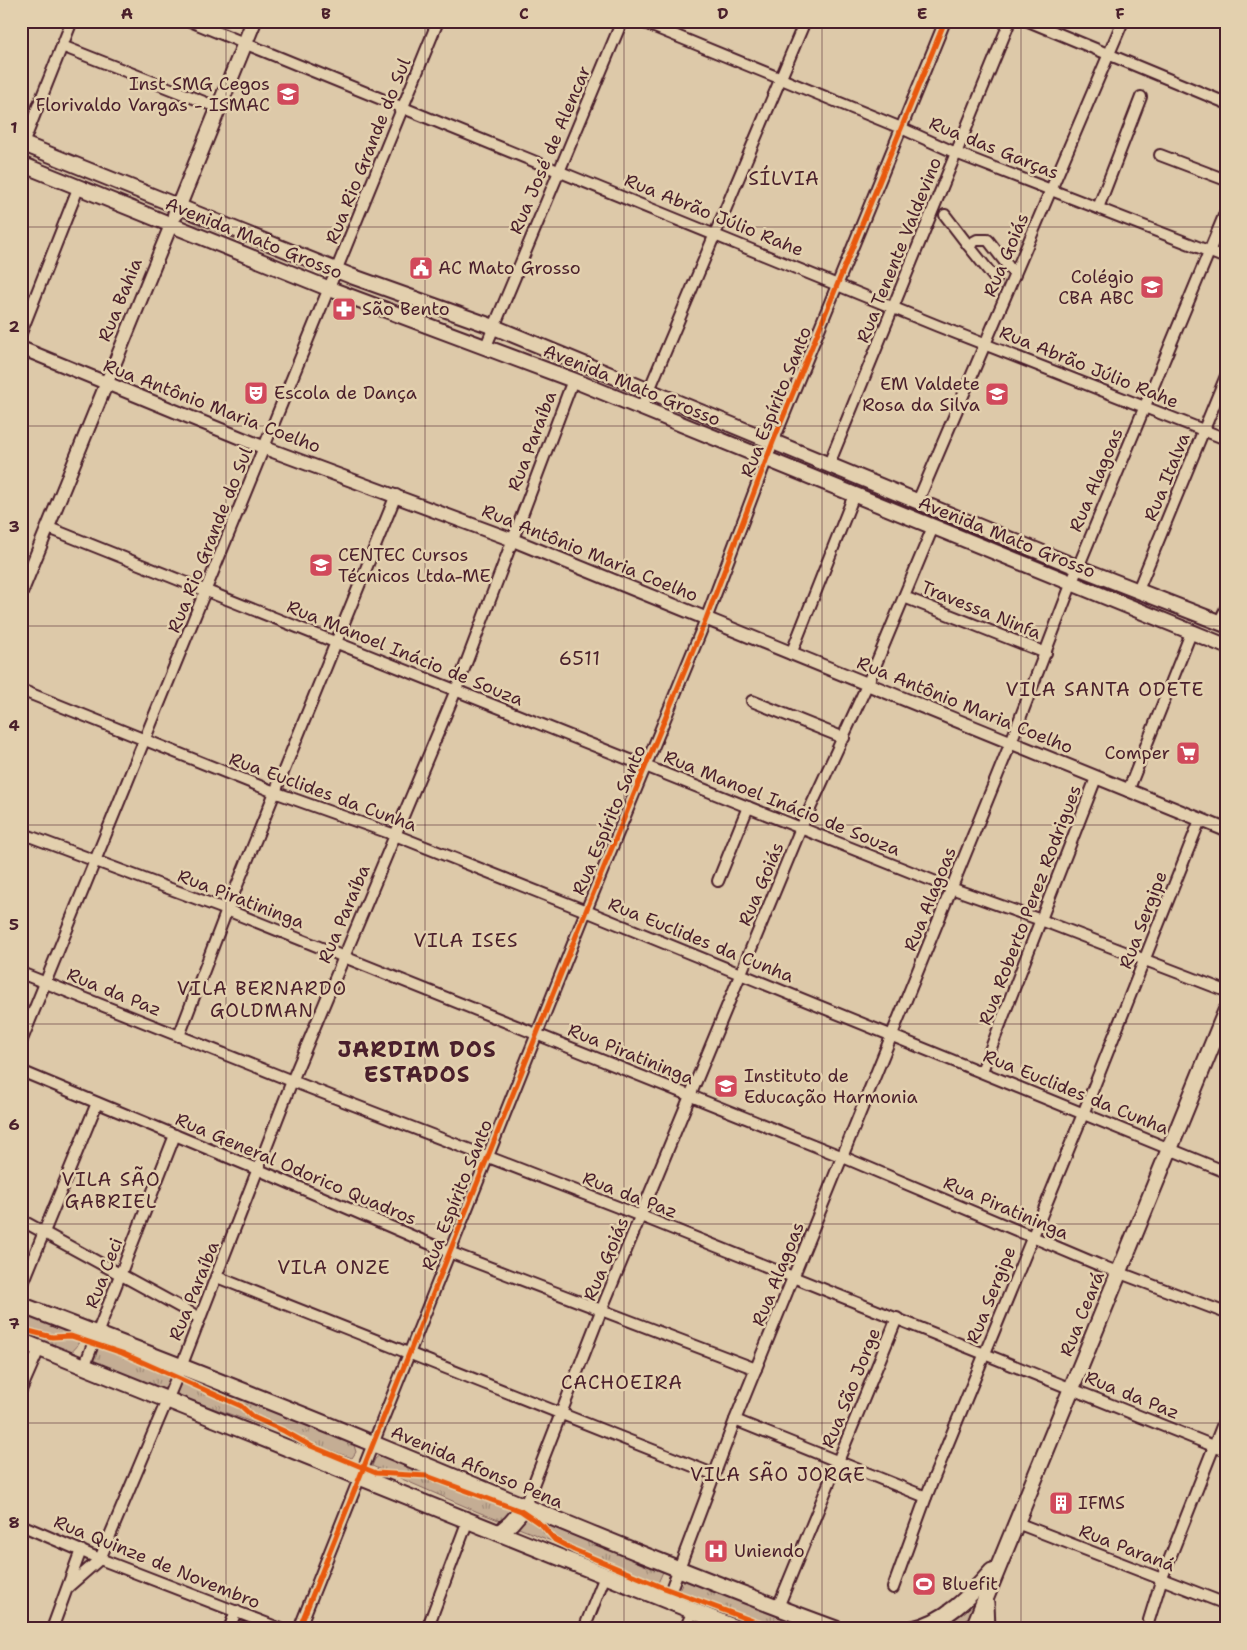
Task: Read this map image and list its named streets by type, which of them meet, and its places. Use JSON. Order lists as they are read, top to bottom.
{
  "streets": {
    "main road": [
      "Avenida Mato Grosso",
      "Rua Bahia",
      "Rua Ceará",
      "Avenida Afonso Pena"
    ],
    "street": [
      "Rua das Garças",
      "Rua José de Alencar",
      "Rua Rio Grande do Sul",
      "Rua Abrão Júlio Rahe",
      "Rua Tenente Valdevino",
      "Rua Goiás",
      "Rua Espírito Santo",
      "Rua Antônio Maria Coelho",
      "Rua Paraíba",
      "Rua Italva",
      "Rua Alagoas",
      "Travessa Ninfa",
      "Rua Manoel Inácio de Souza",
      "Rua Euclides da Cunha",
      "Rua Piratininga",
      "Rua Roberto Perez Rodrigues",
      "Rua Sergipe",
      "Rua da Paz",
      "Rua General Odorico Quadros",
      "Rua Ceci",
      "Rua São Jorge",
      "Rua Paraná",
      "Rua Quinze de Novembro"
    ]
  },
  "crossings": [
    ["Rua das Garças", "Rua Tenente Valdevino"],
    ["Rua das Garças", "Rua Goiás"],
    ["Rua das Garças", "Rua Espírito Santo"],
    ["Rua das Garças", "Rua Alagoas"],
    ["Rua José de Alencar", "Rua Abrão Júlio Rahe"],
    ["Rua José de Alencar", "Avenida Mato Grosso"],
    ["Rua Rio Grande do Sul", "Rua Abrão Júlio Rahe"],
    ["Rua Rio Grande do Sul", "Avenida Mato Grosso"],
    ["Rua Rio Grande do Sul", "Rua Antônio Maria Coelho"],
    ["Rua Rio Grande do Sul", "Rua Manoel Inácio de Souza"],
    ["Rua Rio Grande do Sul", "Rua Euclides da Cunha"],
    ["Rua Rio Grande do Sul", "Rua Piratininga"],
    ["Rua Rio Grande do Sul", "Rua da Paz"],
    ["Rua Abrão Júlio Rahe", "Rua Tenente Valdevino"],
    ["Rua Abrão Júlio Rahe", "Rua Goiás"],
    ["Rua Abrão Júlio Rahe", "Rua Bahia"],
    ["Rua Abrão Júlio Rahe", "Rua Espírito Santo"],
    ["Rua Abrão Júlio Rahe", "Rua Italva"],
    ["Rua Abrão Júlio Rahe", "Rua Alagoas"],
    ["Avenida Mato Grosso", "Rua Tenente Valdevino"],
    ["Avenida Mato Grosso", "Rua Goiás"],
    ["Avenida Mato Grosso", "Rua Bahia"],
    ["Avenida Mato Grosso", "Rua Espírito Santo"],
    ["Avenida Mato Grosso", "Rua Paraíba"],
    ["Avenida Mato Grosso", "Rua Italva"],
    ["Avenida Mato Grosso", "Rua Alagoas"],
    ["Rua Goiás", "Rua Antônio Maria Coelho"],
    ["Rua Goiás", "Travessa Ninfa"],
    ["Rua Goiás", "Rua Manoel Inácio de Souza"],
    ["Rua Goiás", "Rua Euclides da Cunha"],
    ["Rua Goiás", "Rua Piratininga"],
    ["Rua Goiás", "Rua da Paz"],
    ["Rua Goiás", "Rua General Odorico Quadros"],
    ["Rua Goiás", "Avenida Afonso Pena"],
    ["Rua Bahia", "Rua Antônio Maria Coelho"],
    ["Rua Bahia", "Rua Manoel Inácio de Souza"],
    ["Rua Espírito Santo", "Rua Antônio Maria Coelho"],
    ["Rua Espírito Santo", "Rua Manoel Inácio de Souza"],
    ["Rua Espírito Santo", "Rua Euclides da Cunha"],
    ["Rua Espírito Santo", "Rua Piratininga"],
    ["Rua Espírito Santo", "Rua da Paz"],
    ["Rua Espírito Santo", "Rua General Odorico Quadros"],
    ["Rua Espírito Santo", "Avenida Afonso Pena"],
    ["Rua Antônio Maria Coelho", "Rua Paraíba"],
    ["Rua Antônio Maria Coelho", "Rua Alagoas"],
    ["Rua Antônio Maria Coelho", "Rua Roberto Perez Rodrigues"],
    ["Rua Antônio Maria Coelho", "Rua Sergipe"],
    ["Rua Paraíba", "Rua Manoel Inácio de Souza"],
    ["Rua Paraíba", "Rua Euclides da Cunha"],
    ["Rua Paraíba", "Rua Piratininga"],
    ["Rua Paraíba", "Rua da Paz"],
    ["Rua Paraíba", "Rua General Odorico Quadros"],
    ["Rua Paraíba", "Avenida Afonso Pena"],
    ["Rua Paraíba", "Rua Quinze de Novembro"],
    ["Rua Alagoas", "Travessa Ninfa"],
    ["Rua Alagoas", "Rua Manoel Inácio de Souza"],
    ["Rua Alagoas", "Rua Euclides da Cunha"],
    ["Rua Alagoas", "Rua Piratininga"],
    ["Rua Alagoas", "Rua da Paz"],
    ["Rua Alagoas", "Rua General Odorico Quadros"],
    ["Rua Alagoas", "Avenida Afonso Pena"],
    ["Rua Manoel Inácio de Souza", "Rua Roberto Perez Rodrigues"],
    ["Rua Manoel Inácio de Souza", "Rua Sergipe"],
    ["Rua Euclides da Cunha", "Rua Roberto Perez Rodrigues"],
    ["Rua Euclides da Cunha", "Rua Sergipe"],
    ["Rua Euclides da Cunha", "Rua Ceará"],
    ["Rua Piratininga", "Rua Sergipe"],
    ["Rua Piratininga", "Rua Ceará"],
    ["Rua Sergipe", "Rua da Paz"],
    ["Rua da Paz", "Rua Ceará"],
    ["Rua da Paz", "Rua São Jorge"],
    ["Rua General Odorico Quadros", "Rua Ceci"],
    ["Rua Ceci", "Avenida Afonso Pena"],
    ["Rua Ceará", "Rua Paraná"],
    ["Rua São Jorge", "Avenida Afonso Pena"]
  ],
  "districts": [
    "SÍLVIA",
    "6511",
    "VILA SANTA ODETE",
    "VILA ISES",
    "VILA BERNARDO GOLDMAN",
    "JARDIM DOS ESTADOS",
    "VILA SÃO GABRIEL",
    "VILA ONZE",
    "CACHOEIRA",
    "VILA SÃO JORGE"
  ],
  "places": {
    "school or university": [
      "Inst SMG Cegos Florivaldo Vargas - ISMAC",
      "Colégio CBA ABC",
      "EM Valdete Rosa da Silva",
      "CENTEC Cursos Técnicos Ltda-ME",
      "Instituto de Educação Harmonia"
    ],
    "public building": ["AC Mato Grosso"],
    "pharmacy": ["São Bento"],
    "theatre": ["Escola de Dança"],
    "supermarket": ["Comper"],
    "building": ["IFMS"],
    "hospital": ["Uniendo"],
    "sports": ["Bluefit"]
  },
  "grid": {
    "columns": [
      "A",
      "B",
      "C",
      "D",
      "E",
      "F"
    ],
    "rows": [
      "1",
      "2",
      "3",
      "4",
      "5",
      "6",
      "7",
      "8"
    ]
  }
}
